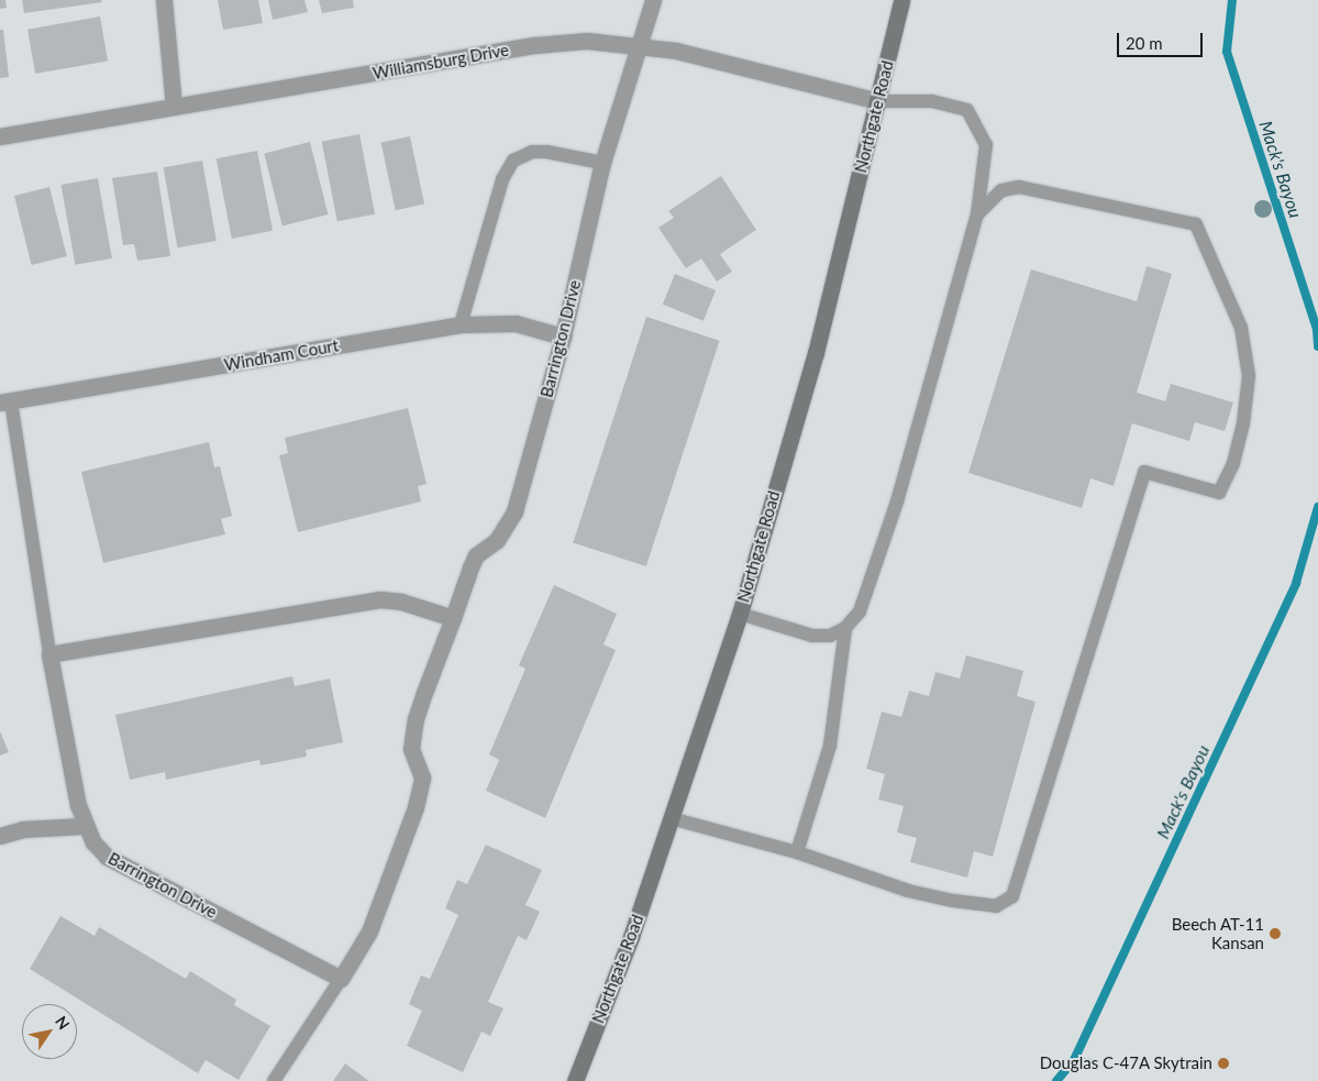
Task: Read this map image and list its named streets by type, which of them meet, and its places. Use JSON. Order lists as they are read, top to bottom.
{
  "streets": {
    "main road": ["Northgate Road"],
    "street": ["Williamsburg Drive", "Barrington Drive", "Windham Court"]
  },
  "crossings": [
    ["Williamsburg Drive", "Northgate Road"],
    ["Williamsburg Drive", "Barrington Drive"],
    ["Barrington Drive", "Windham Court"]
  ],
  "water": ["Mack's Bayou"],
  "places": ["Beech AT-11 Kansan", "Douglas C-47A Skytrain"],
  "scale_bar": "20 m",
  "north": "top right"
}
